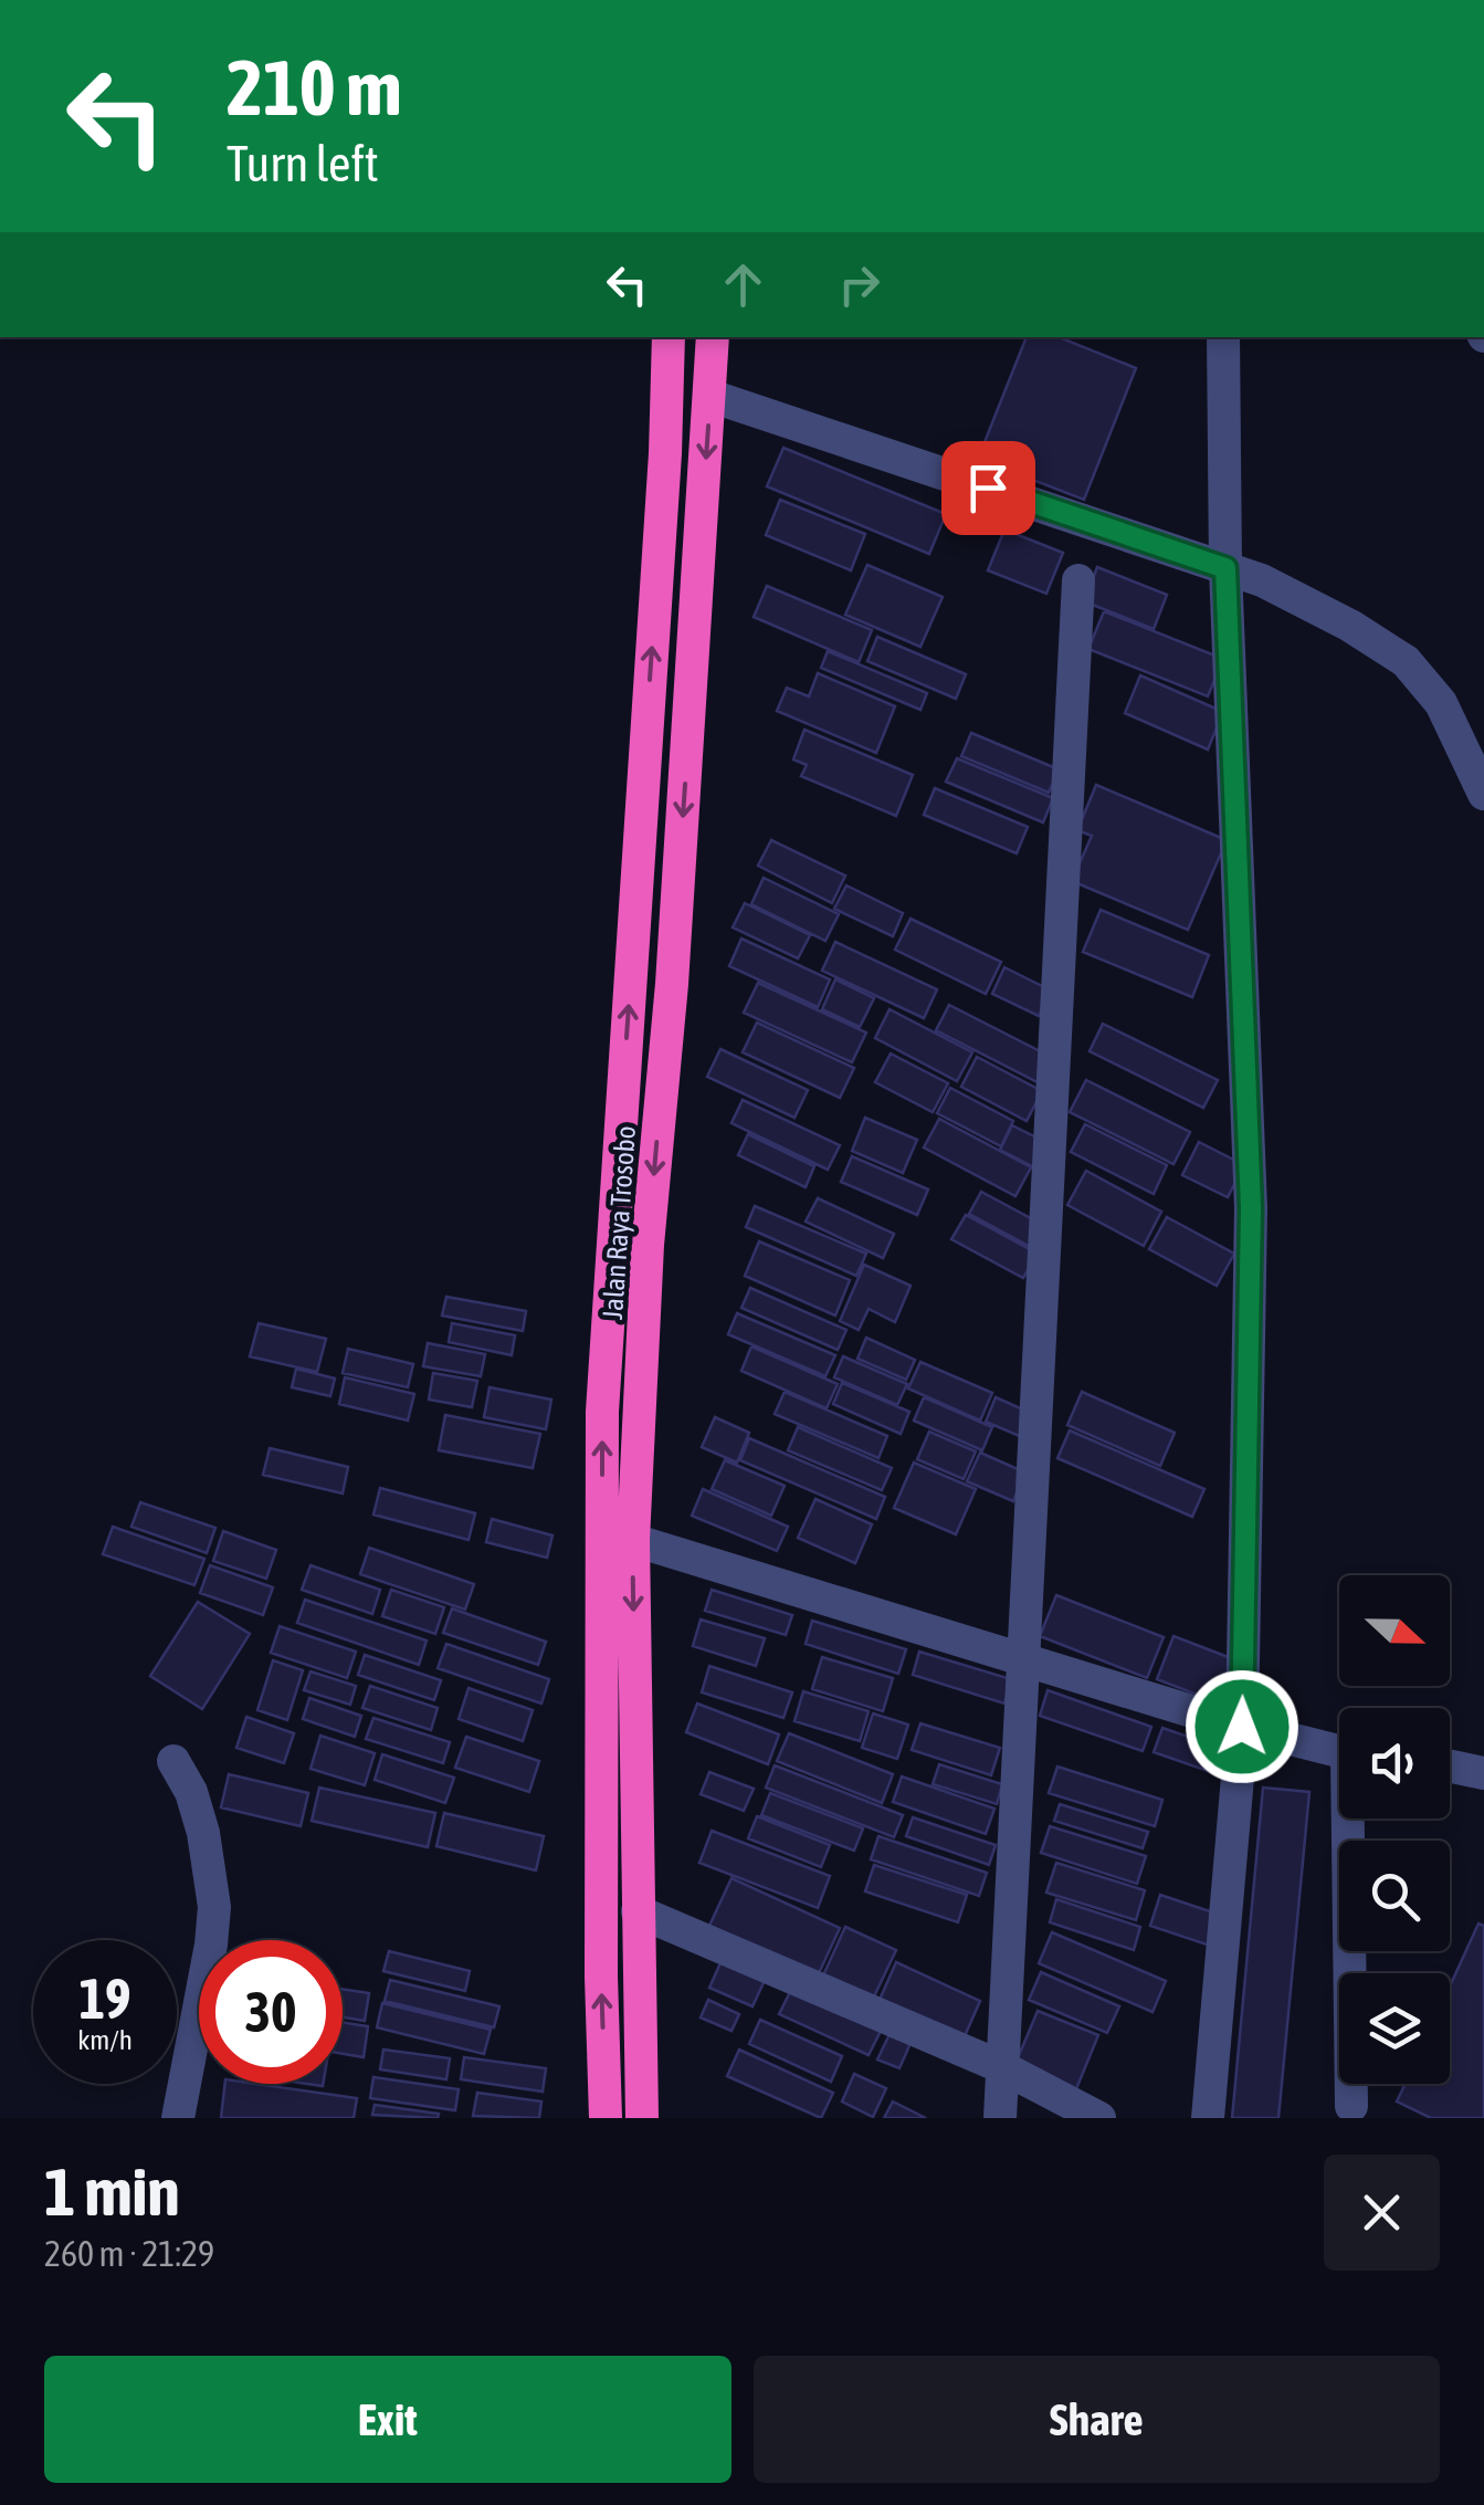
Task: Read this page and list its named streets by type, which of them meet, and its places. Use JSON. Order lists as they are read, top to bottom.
{
  "streets": {
    "highway": ["Jalan Raya Trosobo"]
  },
  "north": "right",
  "page": {
    "turn": ["210 m", "Turn left"],
    "speed": "19 km/h",
    "limit": "30",
    "heading": ["1 min", "260 m · 21:29"],
    "buttons": ["Exit", "Share"]
  }
}
